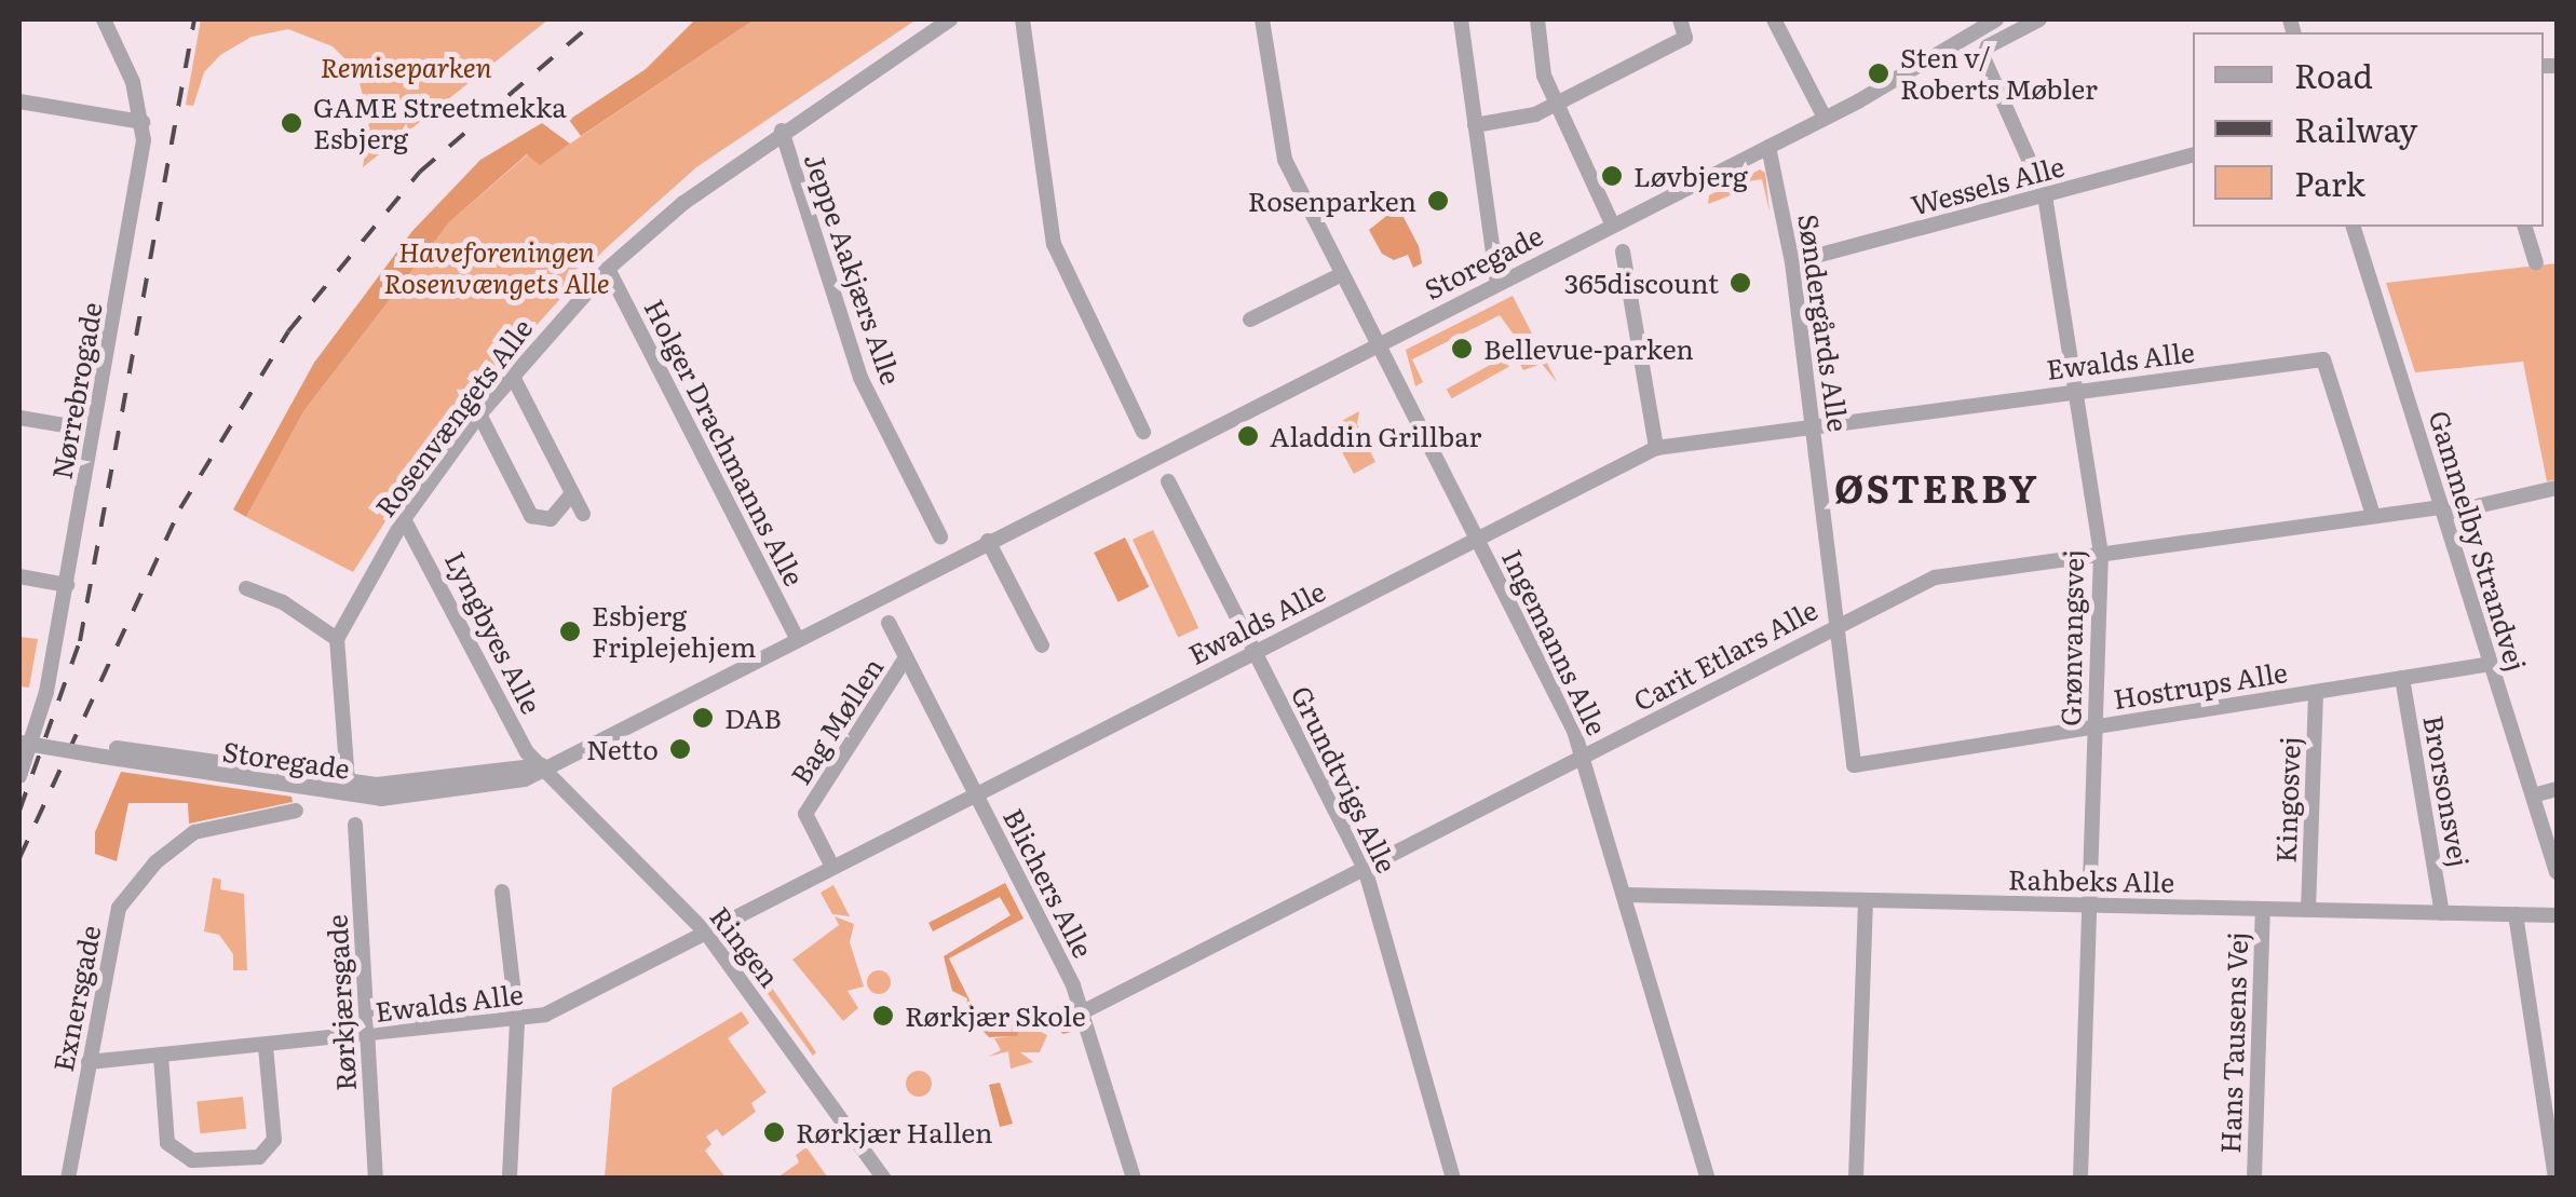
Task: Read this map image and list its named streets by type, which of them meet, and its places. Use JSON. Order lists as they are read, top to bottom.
{
  "streets": {
    "street": [
      "Wessels Alle",
      "Storegade",
      "Jeppe Aakjærs Alle",
      "Søndergårds Alle",
      "Ewalds Alle",
      "Nørrebrogade",
      "Rosenvængets Alle",
      "Holger Drachmanns Alle",
      "Gammelby Strandvej",
      "Lyngbyes Alle",
      "Grønvangsvej",
      "Ingemanns Alle",
      "Carit Etlars Alle",
      "Hostrups Alle",
      "Bag Møllen",
      "Grundtvigs Alle",
      "Brorsonsvej",
      "Kingosvej",
      "Rahbeks Alle",
      "Blichers Alle",
      "Ringen",
      "Exnersgade",
      "Rørkjærsgade",
      "Hans Tausens Vej"
    ]
  },
  "crossings": [
    ["Wessels Alle", "Søndergårds Alle"],
    ["Wessels Alle", "Grønvangsvej"],
    ["Storegade", "Søndergårds Alle"],
    ["Storegade", "Holger Drachmanns Alle"],
    ["Storegade", "Lyngbyes Alle"],
    ["Storegade", "Ingemanns Alle"],
    ["Storegade", "Ringen"],
    ["Jeppe Aakjærs Alle", "Rosenvængets Alle"],
    ["Søndergårds Alle", "Ewalds Alle"],
    ["Søndergårds Alle", "Carit Etlars Alle"],
    ["Søndergårds Alle", "Hostrups Alle"],
    ["Ewalds Alle", "Grønvangsvej"],
    ["Ewalds Alle", "Ingemanns Alle"],
    ["Ewalds Alle", "Carit Etlars Alle"],
    ["Ewalds Alle", "Bag Møllen"],
    ["Ewalds Alle", "Grundtvigs Alle"],
    ["Ewalds Alle", "Blichers Alle"],
    ["Ewalds Alle", "Ringen"],
    ["Ewalds Alle", "Exnersgade"],
    ["Ewalds Alle", "Rørkjærsgade"],
    ["Rosenvængets Alle", "Holger Drachmanns Alle"],
    ["Rosenvængets Alle", "Lyngbyes Alle"],
    ["Gammelby Strandvej", "Carit Etlars Alle"],
    ["Gammelby Strandvej", "Hostrups Alle"],
    ["Lyngbyes Alle", "Ringen"],
    ["Grønvangsvej", "Carit Etlars Alle"],
    ["Grønvangsvej", "Hostrups Alle"],
    ["Grønvangsvej", "Rahbeks Alle"],
    ["Ingemanns Alle", "Carit Etlars Alle"],
    ["Ingemanns Alle", "Rahbeks Alle"],
    ["Carit Etlars Alle", "Grundtvigs Alle"],
    ["Carit Etlars Alle", "Blichers Alle"],
    ["Hostrups Alle", "Brorsonsvej"],
    ["Hostrups Alle", "Kingosvej"],
    ["Bag Møllen", "Blichers Alle"],
    ["Brorsonsvej", "Rahbeks Alle"],
    ["Kingosvej", "Rahbeks Alle"],
    ["Rahbeks Alle", "Hans Tausens Vej"]
  ],
  "districts": ["ØSTERBY"],
  "parks": ["Remiseparken", "Haveforeningen Rosenvængets Alle"],
  "places": [
    "Sten v/ Roberts Møbler",
    "GAME Streetmekka Esbjerg",
    "Løvbjerg",
    "Rosenparken",
    "365discount",
    "Bellevue-parken",
    "Aladdin Grillbar",
    "Esbjerg Friplejehjem",
    "DAB",
    "Netto",
    "Rørkjær Skole",
    "Rørkjær Hallen"
  ],
  "legend": ["Road", "Railway", "Park"]
}
